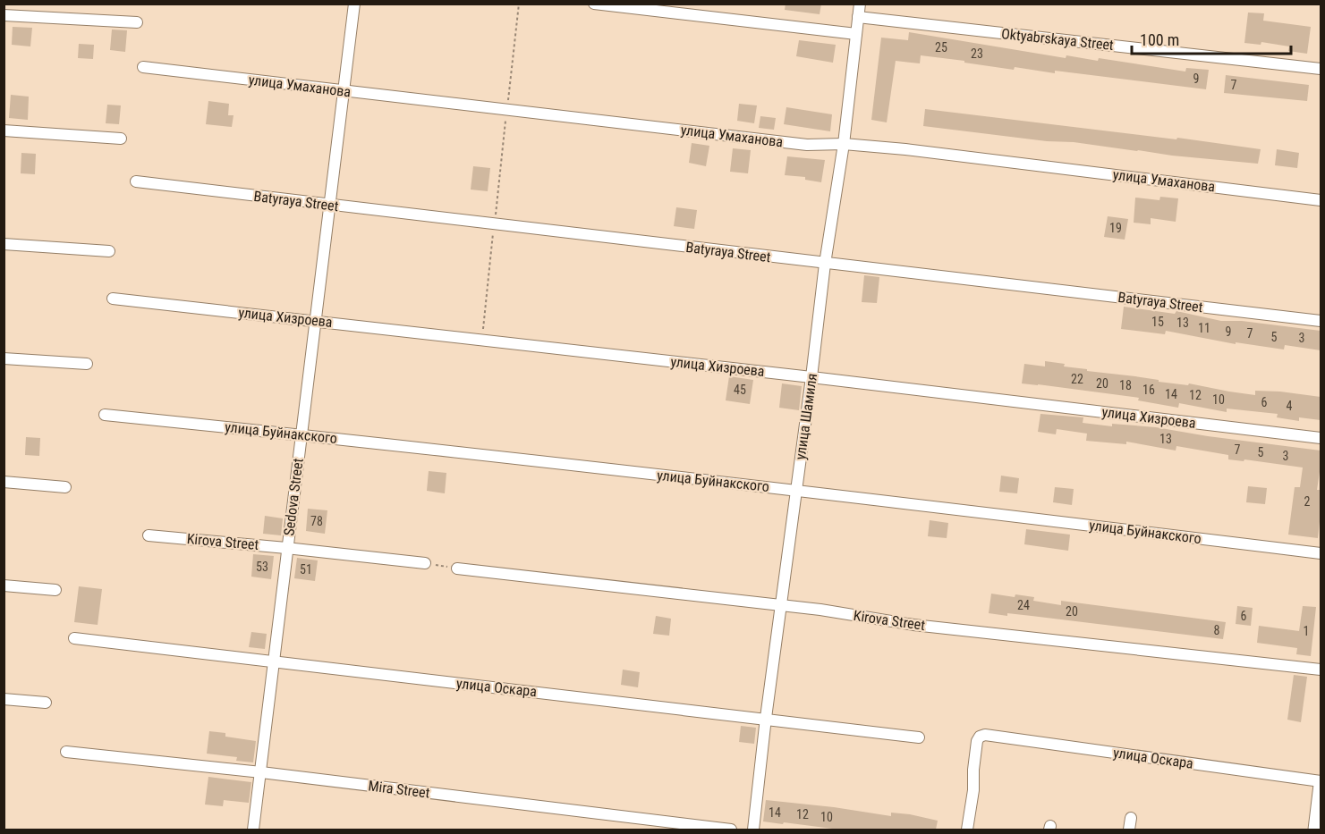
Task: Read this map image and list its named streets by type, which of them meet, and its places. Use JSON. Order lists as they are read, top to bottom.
{
  "streets": {
    "street": [
      "Oktyabrskaya Street",
      "улица Умаханова",
      "Batyraya Street",
      "улица Хизроева",
      "улица Шамиля",
      "улица Буйнакского",
      "Sedova Street",
      "Kirova Street",
      "улица Оскара",
      "Mira Street"
    ]
  },
  "crossings": [
    ["Oktyabrskaya Street", "улица Шамиля"],
    ["улица Умаханова", "улица Шамиля"],
    ["улица Умаханова", "Sedova Street"],
    ["Batyraya Street", "улица Шамиля"],
    ["Batyraya Street", "Sedova Street"],
    ["улица Хизроева", "улица Шамиля"],
    ["улица Хизроева", "Sedova Street"],
    ["улица Шамиля", "улица Буйнакского"],
    ["улица Шамиля", "Kirova Street"],
    ["улица Шамиля", "улица Оскара"],
    ["улица Буйнакского", "Sedova Street"],
    ["Sedova Street", "Kirova Street"],
    ["Sedova Street", "улица Оскара"],
    ["Sedova Street", "Mira Street"]
  ],
  "house_numbers": [
    "25",
    "23",
    "9",
    "7",
    "19",
    "15",
    "13",
    "11",
    "9",
    "7",
    "5",
    "3",
    "22",
    "20",
    "18",
    "45",
    "16",
    "14",
    "12",
    "10",
    "6",
    "4",
    "13",
    "7",
    "5",
    "3",
    "2",
    "78",
    "53",
    "51",
    "24",
    "20",
    "6",
    "8",
    "1",
    "14",
    "12",
    "10"
  ],
  "scale_bar": "100 m"
}
